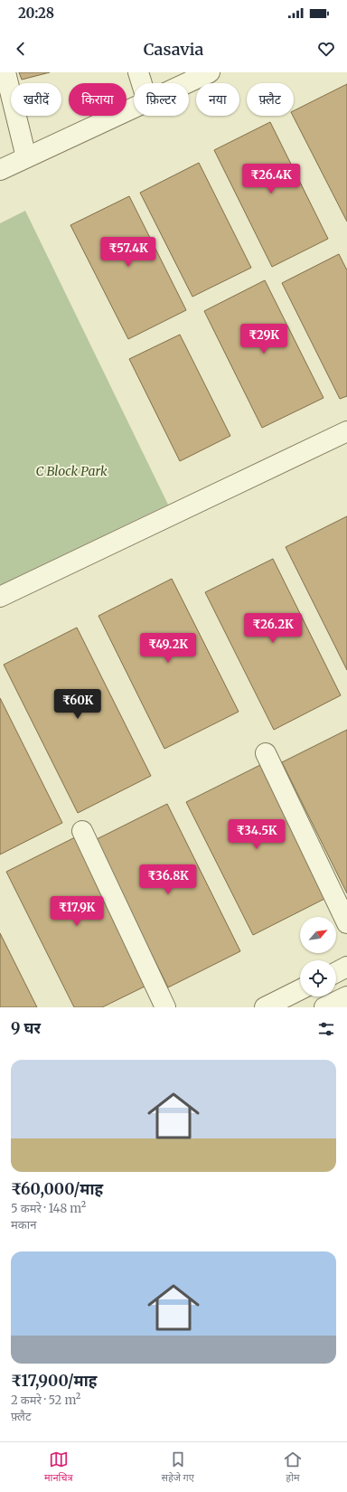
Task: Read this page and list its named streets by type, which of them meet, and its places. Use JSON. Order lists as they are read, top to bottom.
{
  "parks": ["C Block Park"],
  "north": "top right",
  "page": {
    "status": "20:28",
    "header": "Casavia",
    "chip": [
      "खरीदें",
      "किराया",
      "फ़िल्टर",
      "नया",
      "फ़्लैट"
    ],
    "price": [
      "₹26.4K",
      "₹57.4K",
      "₹29K",
      "₹26.2K",
      "₹49.2K",
      "₹60K",
      "₹34.5K",
      "₹36.8K",
      "₹17.9K"
    ],
    "heading": "9 घर",
    "list": [
      {
        "name": "₹60,000/माह",
        "note": "5 कमरे · 148 m² · मकान"
      },
      {
        "name": "₹17,900/माह",
        "note": "2 कमरे · 52 m² · फ़्लैट"
      }
    ],
    "tabs": ["मानचित्र", "सहेजे गए", "होम"]
  }
}
